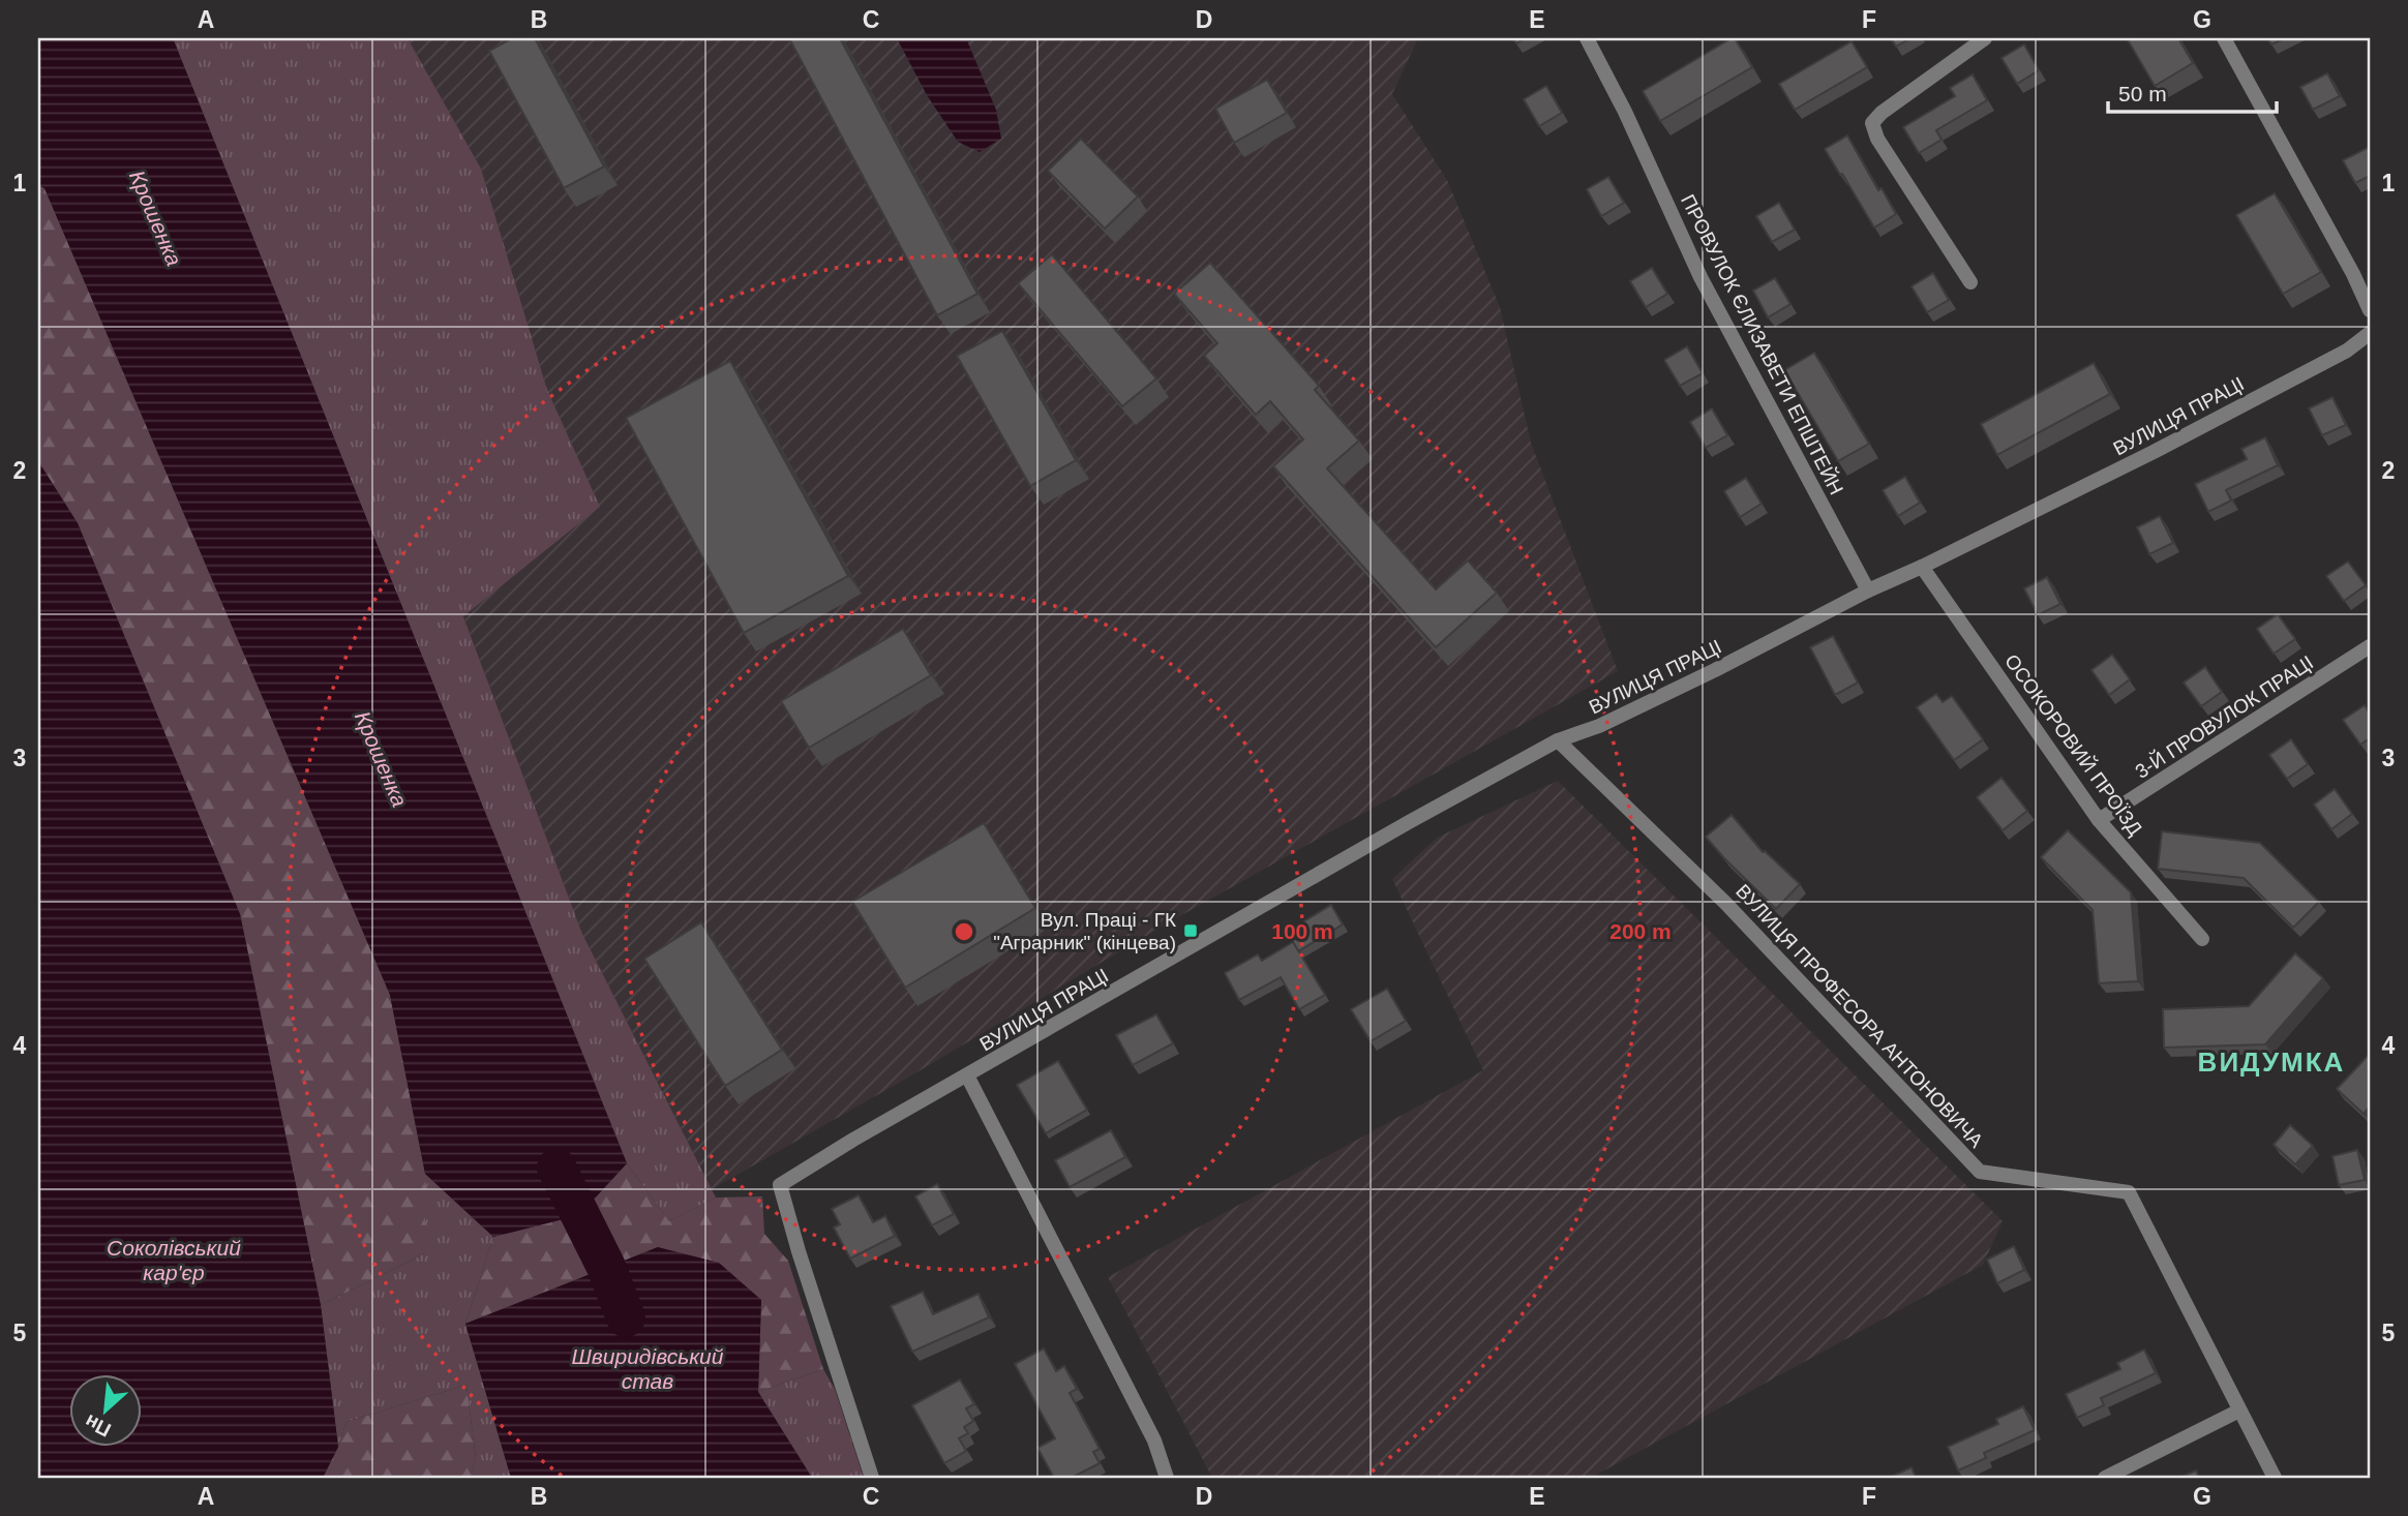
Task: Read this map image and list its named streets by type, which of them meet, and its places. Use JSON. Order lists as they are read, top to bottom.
{
  "streets": {
    "street": [
      "ПРОВУЛОК ЄЛИЗАВЕТИ ЕПШТЕЙН",
      "ВУЛИЦЯ ПРАЦІ",
      "3-Й ПРОВУЛОК ПРАЦІ",
      "ОСОКОРОВИЙ ПРОЇЗД",
      "ВУЛИЦЯ ПРОФЕСОРА АНТОНОВИЧА"
    ]
  },
  "crossings": [
    ["ПРОВУЛОК ЄЛИЗАВЕТИ ЕПШТЕЙН", "ВУЛИЦЯ ПРАЦІ"],
    ["ВУЛИЦЯ ПРАЦІ", "ОСОКОРОВИЙ ПРОЇЗД"],
    ["ВУЛИЦЯ ПРАЦІ", "ВУЛИЦЯ ПРОФЕСОРА АНТОНОВИЧА"],
    ["3-Й ПРОВУЛОК ПРАЦІ", "ОСОКОРОВИЙ ПРОЇЗД"]
  ],
  "districts": ["ВИДУМКА"],
  "water": ["Крошенка", "Соколівський кар'єр", "Швиридівський став"],
  "places": {
    "transit": ["Вул. Праці - ГК \"Аграрник\" (кінцева)"]
  },
  "scale_bar": "50 m",
  "north": "bottom left",
  "grid": {
    "columns": [
      "A",
      "B",
      "C",
      "D",
      "E",
      "F",
      "G"
    ],
    "rows": [
      "1",
      "2",
      "3",
      "4",
      "5"
    ]
  },
  "rings": ["100 m", "200 m"]
}
